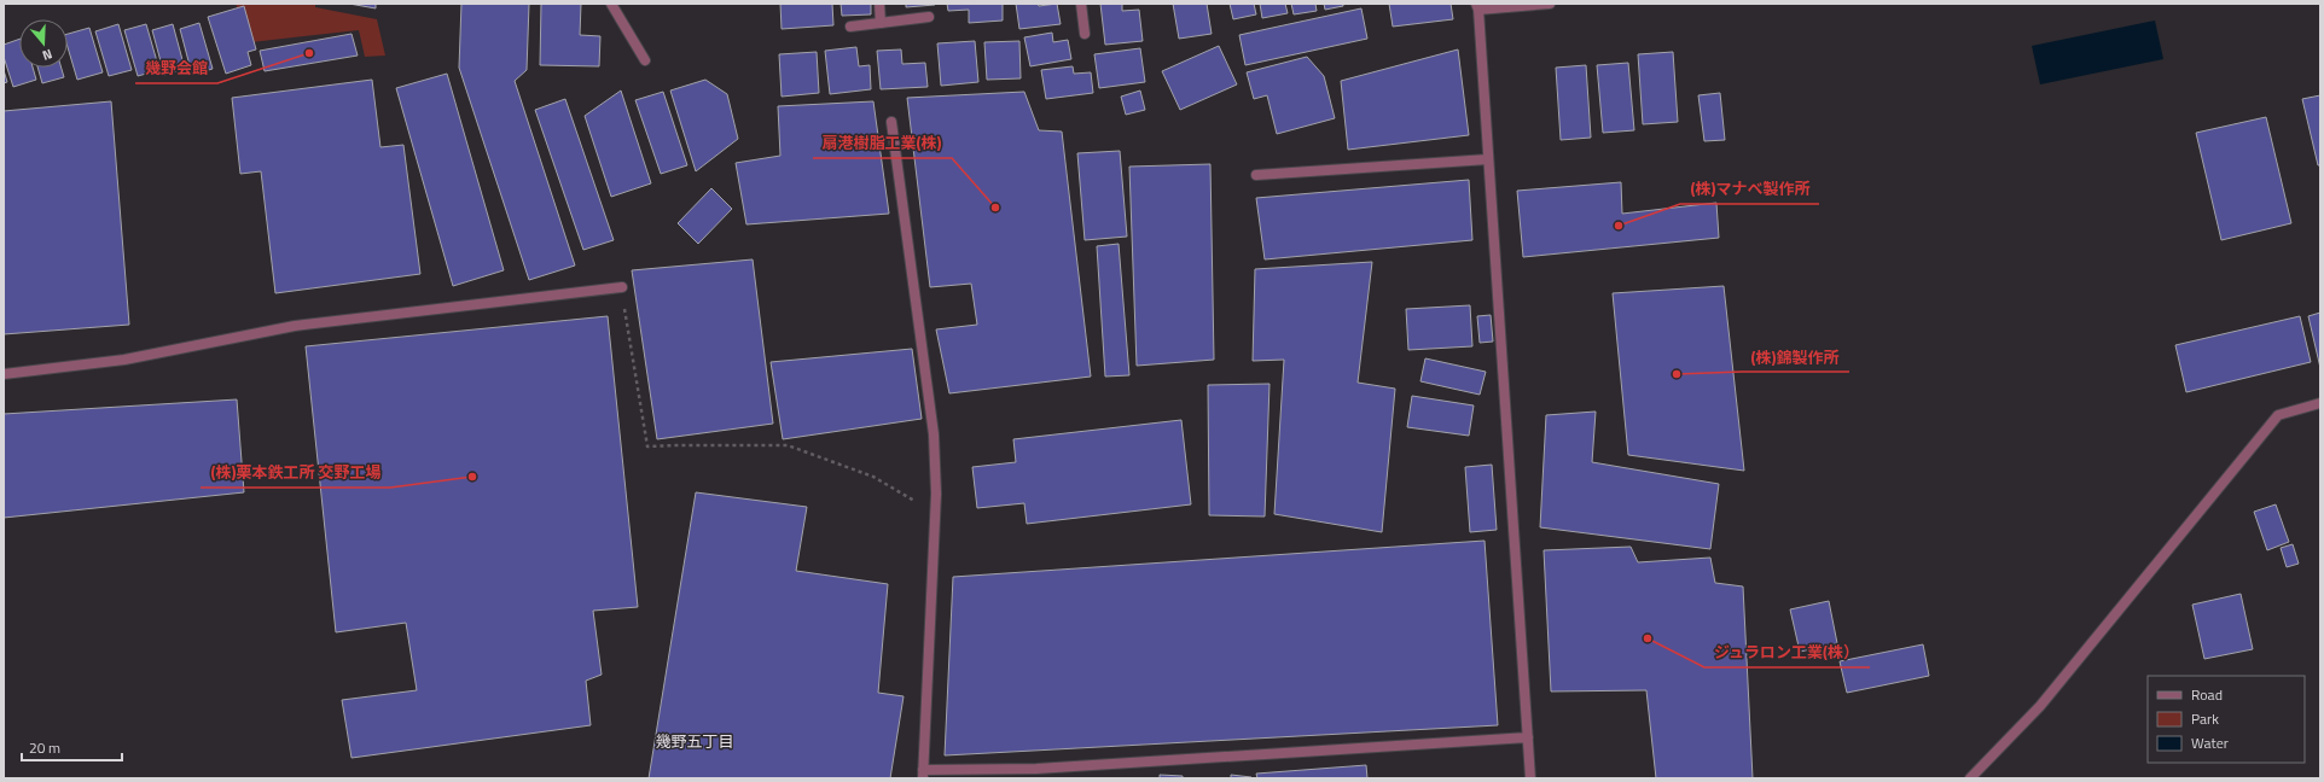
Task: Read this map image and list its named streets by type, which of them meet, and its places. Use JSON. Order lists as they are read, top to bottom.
{
  "districts": ["幾野五丁目"],
  "places": [
    "幾野会館",
    "扇港樹脂工業(株)",
    "(株)マナべ製作所",
    "(株)錦製作所",
    "(株)栗本鉄工所 交野工場",
    "ジュラロン工業(株）"
  ],
  "legend": ["Road", "Park", "Water"],
  "scale_bar": "20 m",
  "north": "bottom"
}
